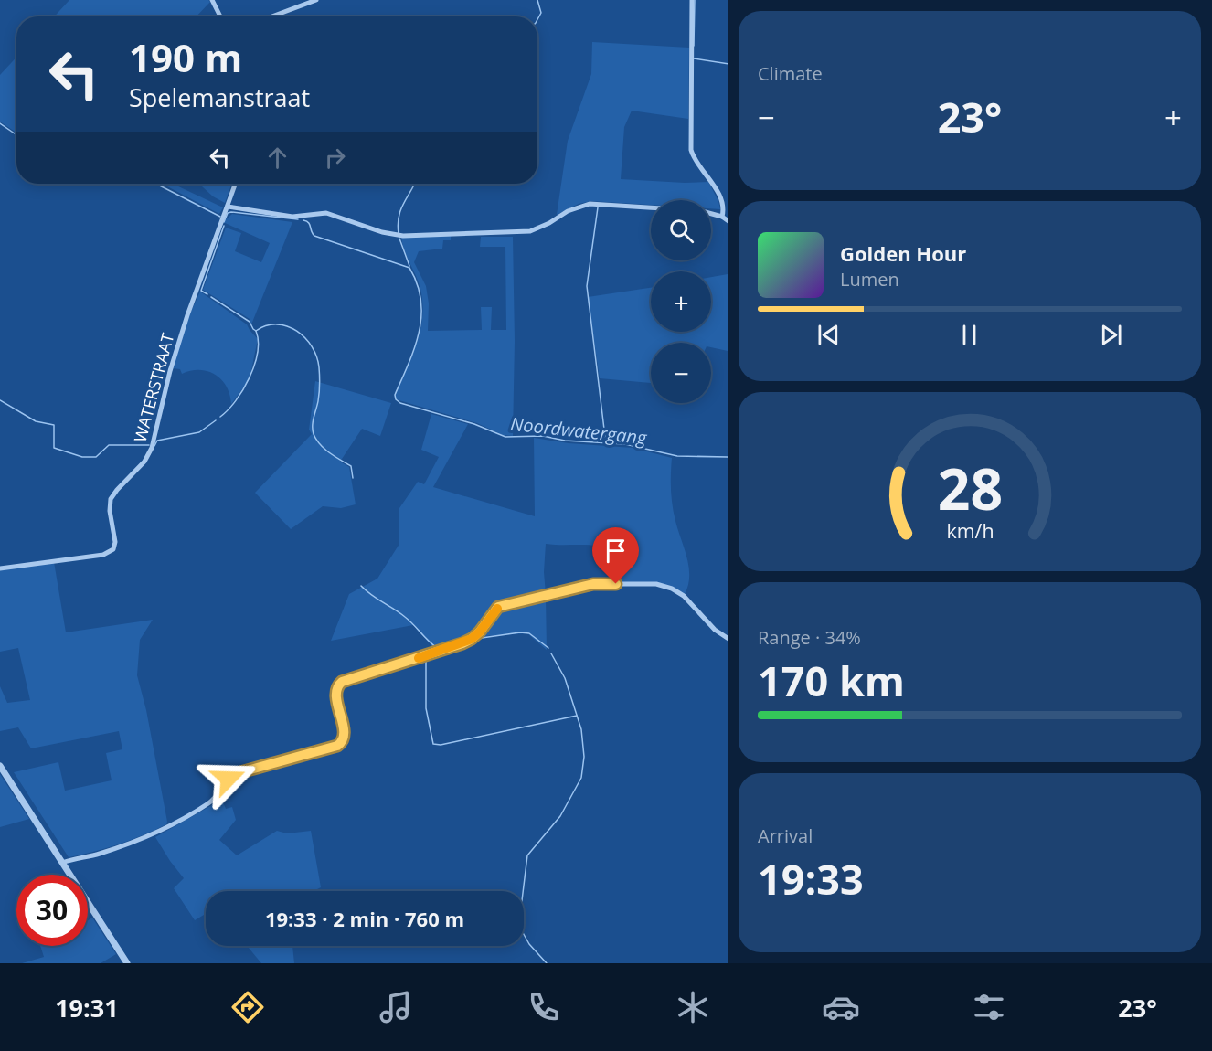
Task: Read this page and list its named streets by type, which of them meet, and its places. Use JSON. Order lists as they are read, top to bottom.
{
  "streets": {
    "street": ["WATERSTRAAT"]
  },
  "water": ["Noordwatergang"],
  "page": {
    "tile": [
      "Climate",
      ["Range · 34%", "170 km"],
      ["Arrival", "19:33"]
    ],
    "turn": ["190 m", "Spelemanstraat"],
    "heat": ["−", "23°", "+"],
    "map_buttons": ["+", "−"],
    "song": ["Golden Hour", "Lumen"],
    "limit": "30",
    "trip": "19:33 · 2 min · 760 m",
    "tabs": ["19:31", "23°"],
    "gauge": ["28", "km/h"]
  }
}
